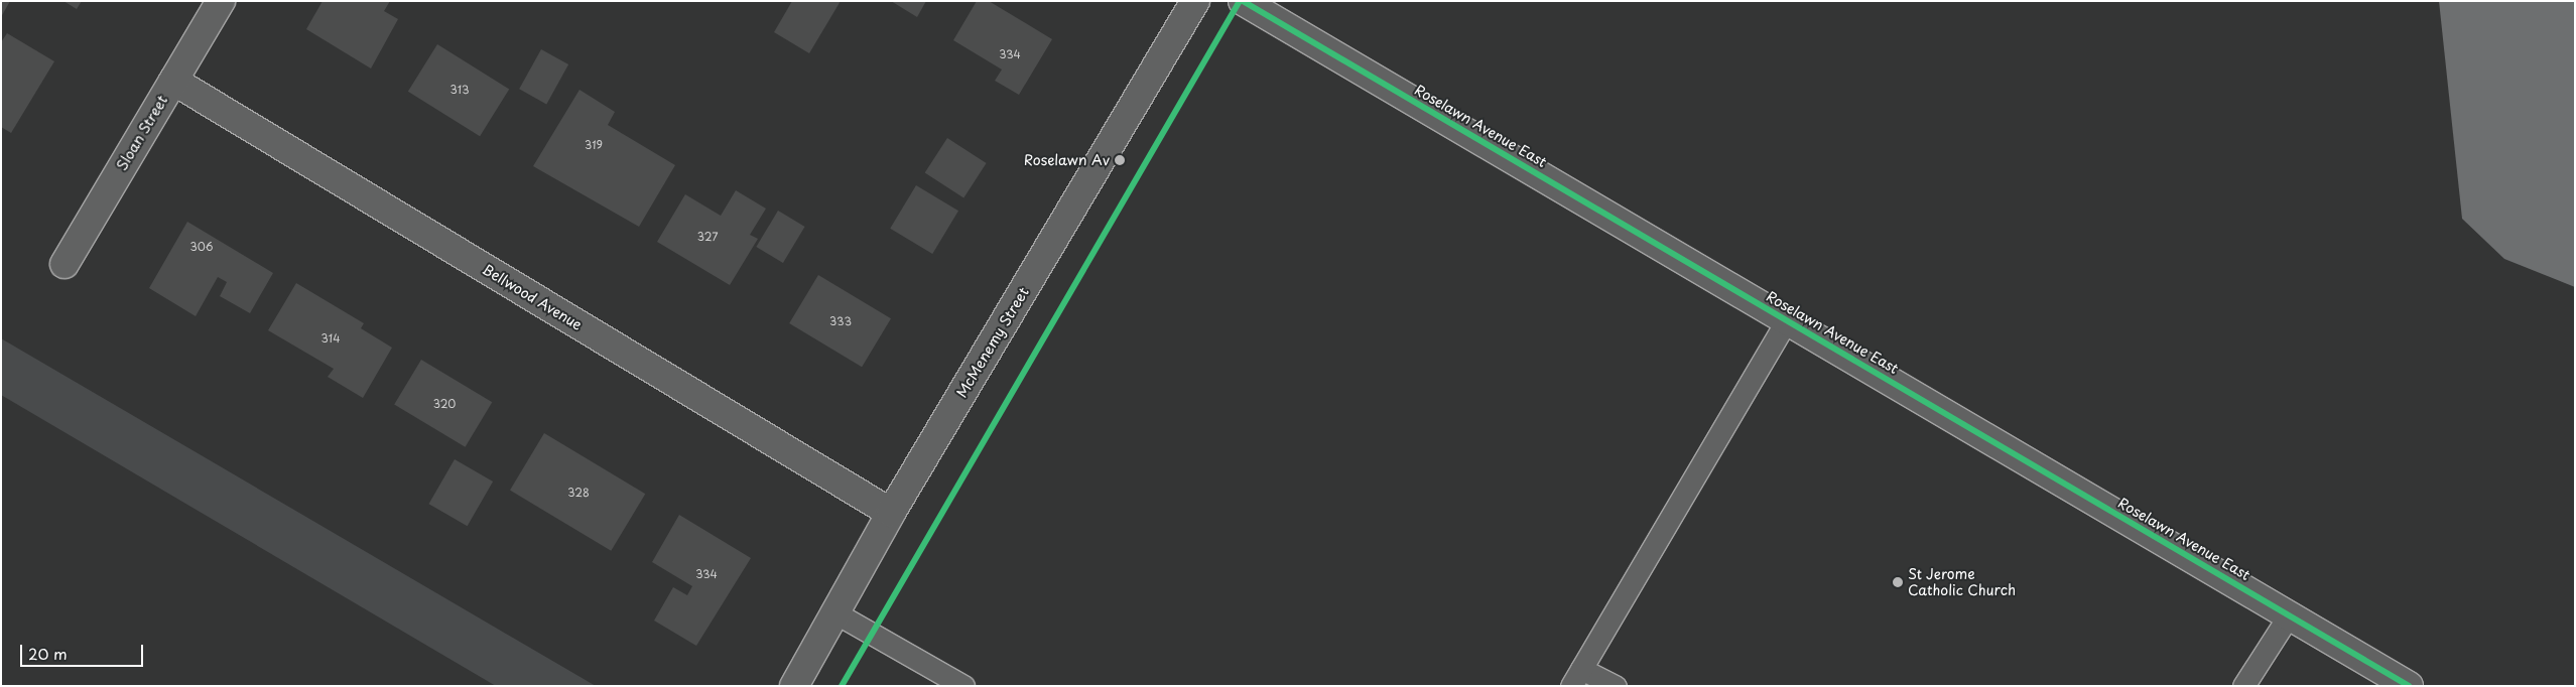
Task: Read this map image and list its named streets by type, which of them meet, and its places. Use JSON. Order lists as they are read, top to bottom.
{
  "streets": {
    "street": [
      "Roselawn Avenue East",
      "Sloan Street",
      "Bellwood Avenue",
      "McMenemy Street"
    ]
  },
  "crossings": [
    ["Sloan Street", "Bellwood Avenue"],
    ["Bellwood Avenue", "McMenemy Street"]
  ],
  "places": ["Roselawn Av", "St Jerome Catholic Church"],
  "house_numbers": [
    "334",
    "313",
    "319",
    "327",
    "306",
    "333",
    "314",
    "320",
    "328",
    "334"
  ],
  "scale_bar": "20 m"
}
